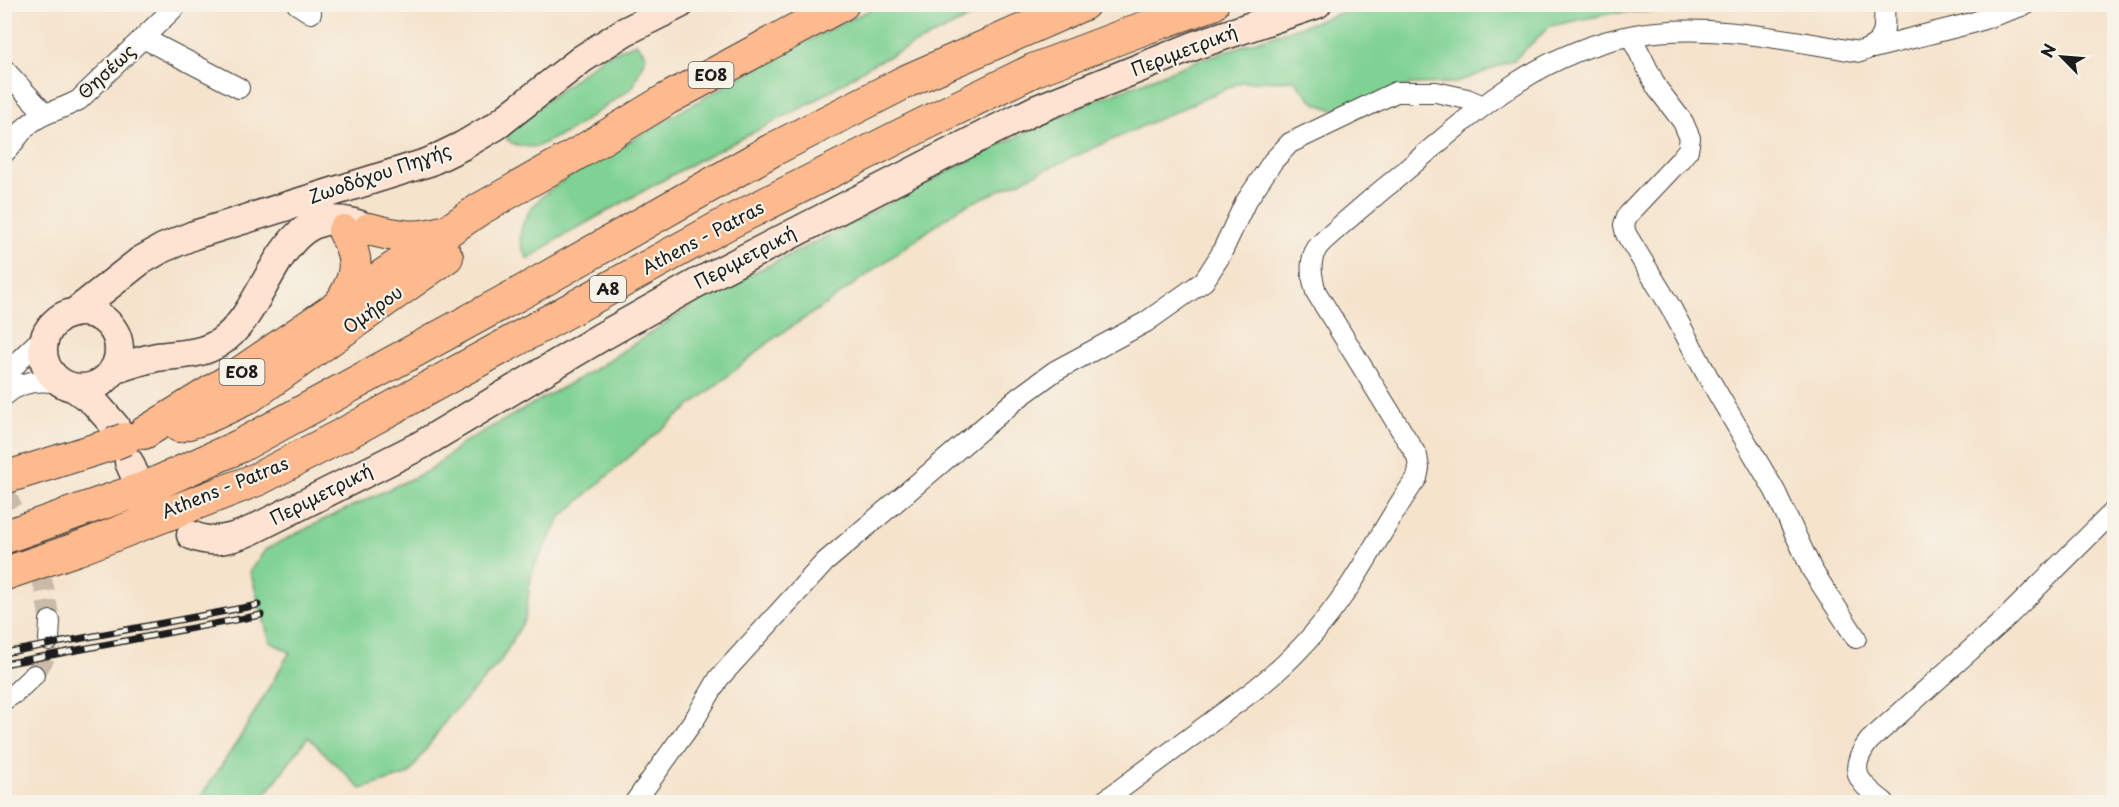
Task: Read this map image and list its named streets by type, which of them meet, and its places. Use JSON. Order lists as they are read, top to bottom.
{
  "streets": {
    "highway": ["Athens - Patras", "Α8"],
    "main road": ["ΕΟ8", "Ομήρου"],
    "street": ["Περιμετρική", "Θησέως", "Ζωοδόχου Πηγής"]
  },
  "north": "top left"
}
